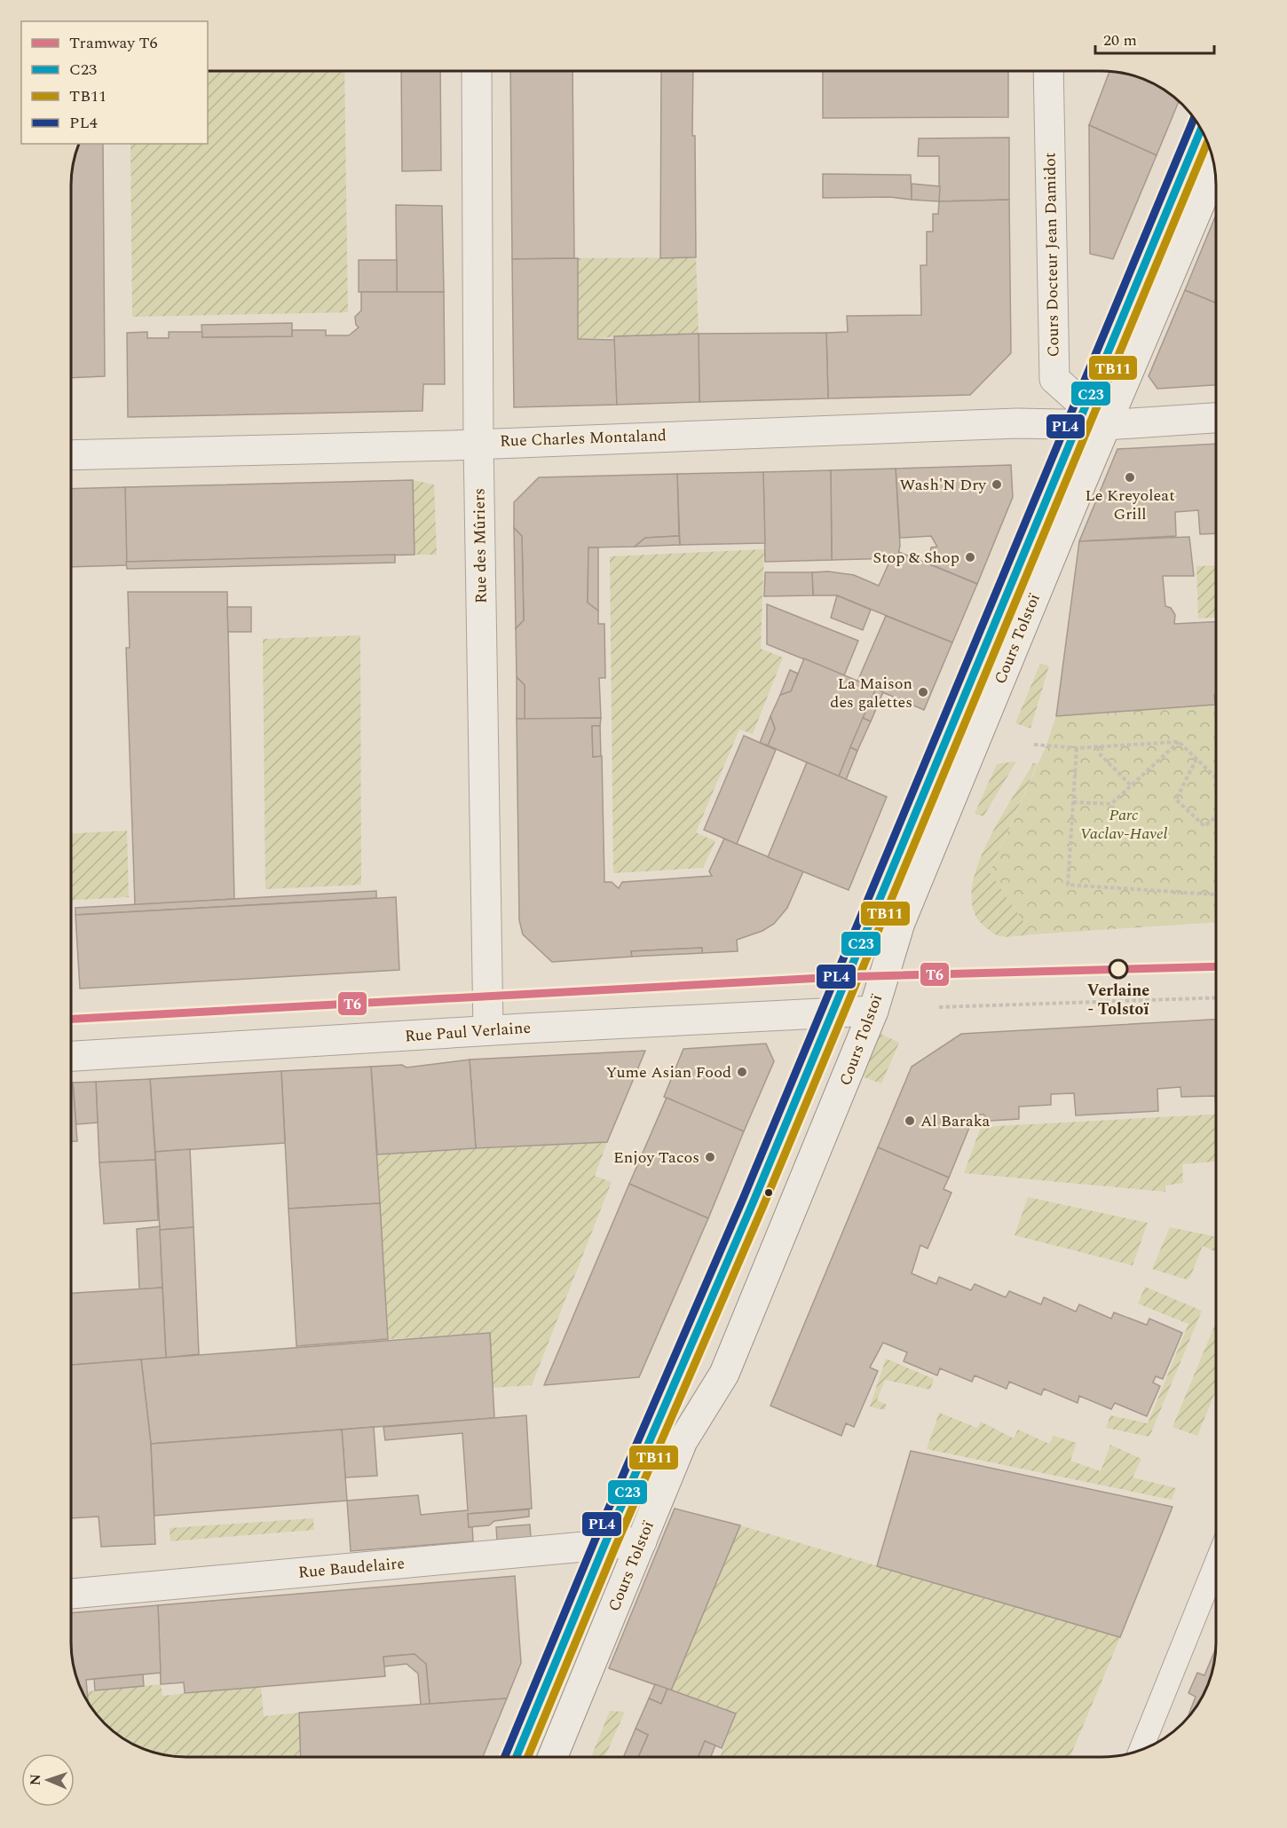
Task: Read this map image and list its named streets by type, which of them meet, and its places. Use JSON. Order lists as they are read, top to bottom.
{
  "streets": {
    "street": [
      "Cours Docteur Jean Damidot",
      "Rue Charles Montaland",
      "Rue des Mûriers",
      "Cours Tolstoï",
      "Rue Paul Verlaine",
      "Rue Baudelaire"
    ]
  },
  "crossings": [
    ["Cours Docteur Jean Damidot", "Rue Charles Montaland"],
    ["Cours Docteur Jean Damidot", "Cours Tolstoï"],
    ["Rue Charles Montaland", "Rue des Mûriers"],
    ["Rue Charles Montaland", "Cours Tolstoï"],
    ["Rue des Mûriers", "Rue Paul Verlaine"],
    ["Cours Tolstoï", "Rue Paul Verlaine"],
    ["Cours Tolstoï", "Rue Baudelaire"]
  ],
  "parks": ["Parc Vaclav-Havel"],
  "places": [
    "Le Kreyoleat Grill",
    "Wash'N Dry",
    "Stop & Shop",
    "La Maison des galettes",
    "Verlaine - Tolstoï",
    "Yume Asian Food",
    "Al Baraka",
    "Enjoy Tacos"
  ],
  "lines": [
    "transit line PL4",
    "transit line C23",
    "transit line TB11",
    "tram line T6"
  ],
  "legend": [
    "Tramway T6",
    "C23",
    "TB11",
    "PL4"
  ],
  "scale_bar": "20 m",
  "north": "left"
}
